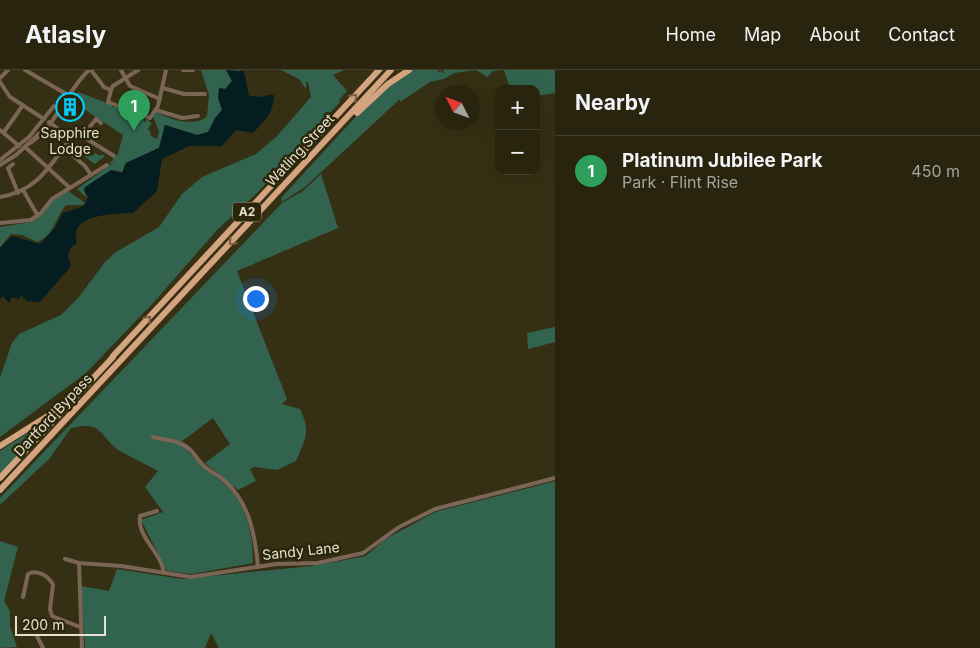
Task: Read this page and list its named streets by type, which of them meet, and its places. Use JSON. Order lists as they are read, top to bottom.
{
  "streets": {
    "highway": ["Watling Street", "A2", "Dartford Bypass"],
    "street": ["Sandy Lane"]
  },
  "crossings": [
    ["Watling Street", "A2"],
    ["Watling Street", "Dartford Bypass"],
    ["A2", "Dartford Bypass"]
  ],
  "places": {
    "building": ["Sapphire Lodge"]
  },
  "scale_bar": "200 m",
  "north": "top left",
  "page": {
    "header": "Atlasly",
    "nav": [
      "Home",
      "Map",
      "About",
      "Contact"
    ],
    "heading": "Nearby",
    "map_buttons": ["+", "−"],
    "pins": "1",
    "list": [
      {
        "mark": "1",
        "name": "Platinum Jubilee Park",
        "note": "Park · Flint Rise",
        "value": "450 m"
      }
    ],
    "scale": "200 m"
  }
}
